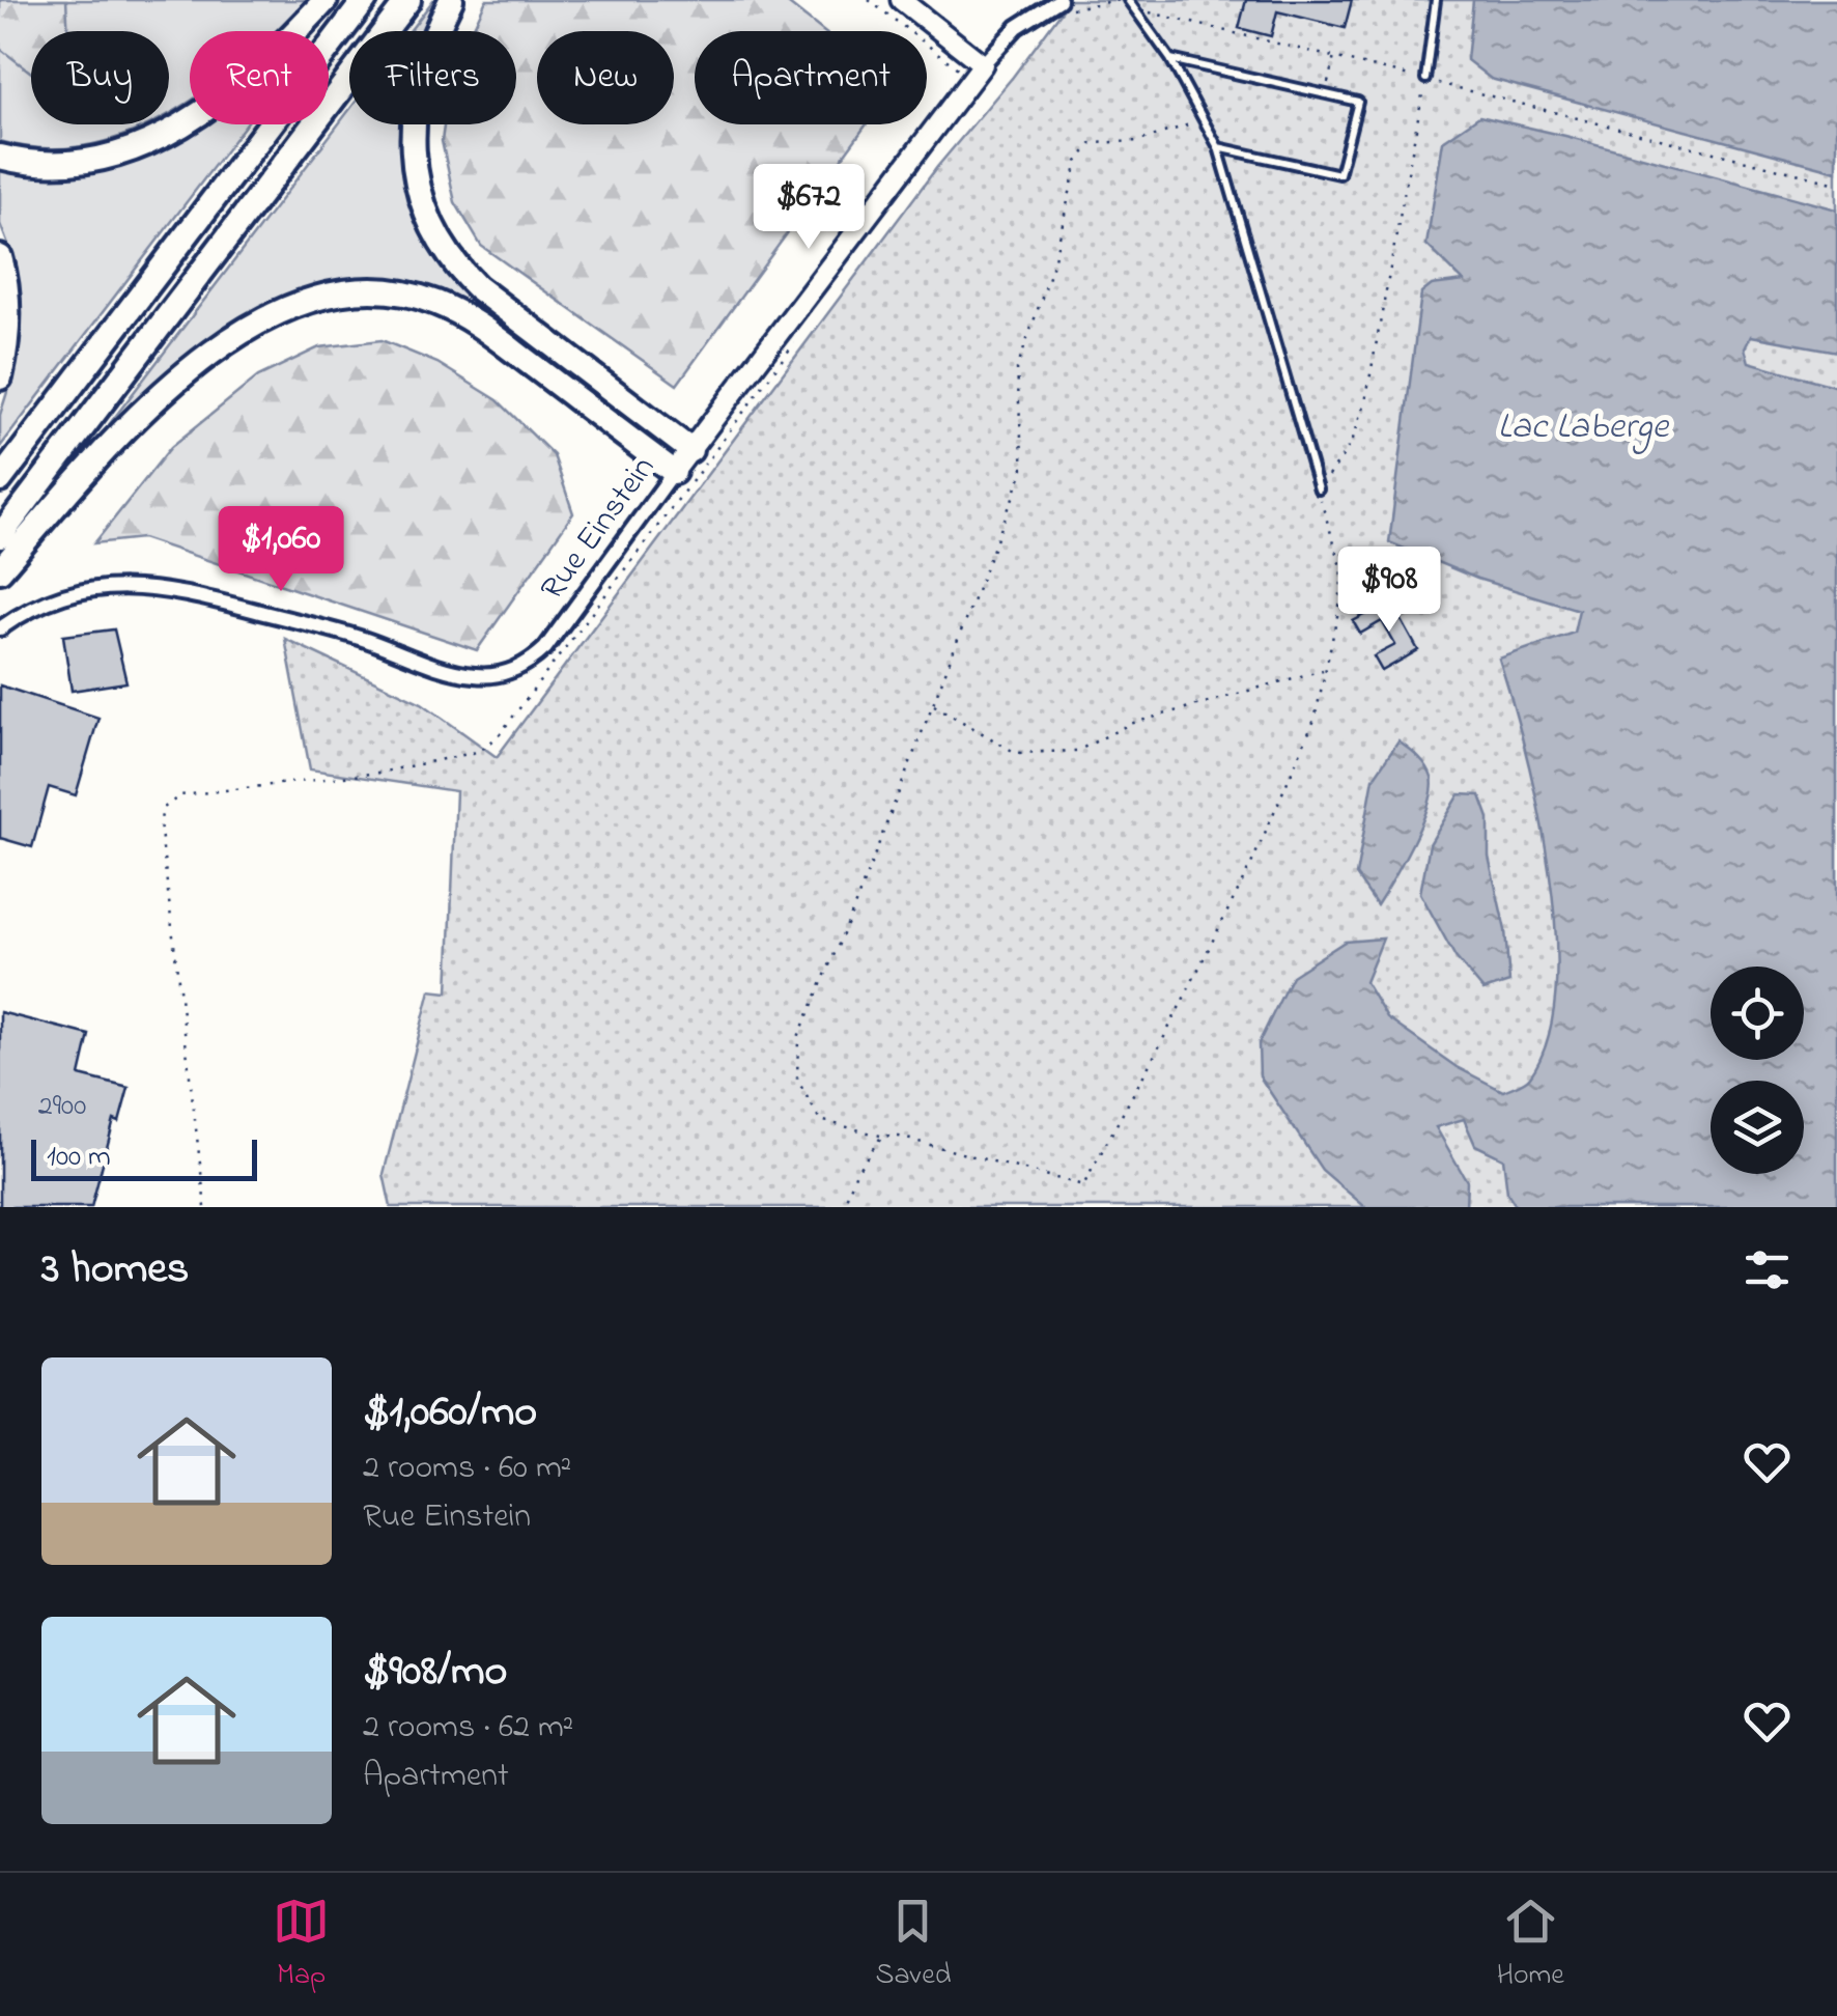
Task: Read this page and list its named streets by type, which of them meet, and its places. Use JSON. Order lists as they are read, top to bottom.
{
  "streets": {
    "street": ["Rue Einstein"]
  },
  "water": ["Lac Laberge"],
  "house_numbers": ["2900"],
  "scale_bar": "100 m",
  "page": {
    "chip": [
      "Buy",
      "Rent",
      "Filters",
      "New",
      "Apartment"
    ],
    "price": ["$672", "$1,060", "$908"],
    "scale": "100 m",
    "heading": "3 homes",
    "list": [
      {
        "name": "$1,060/mo",
        "note": "2 rooms · 60 m² · Rue Einstein"
      },
      {
        "name": "$908/mo",
        "note": "2 rooms · 62 m² · Apartment"
      }
    ],
    "tabs": ["Map", "Saved", "Home"]
  }
}
